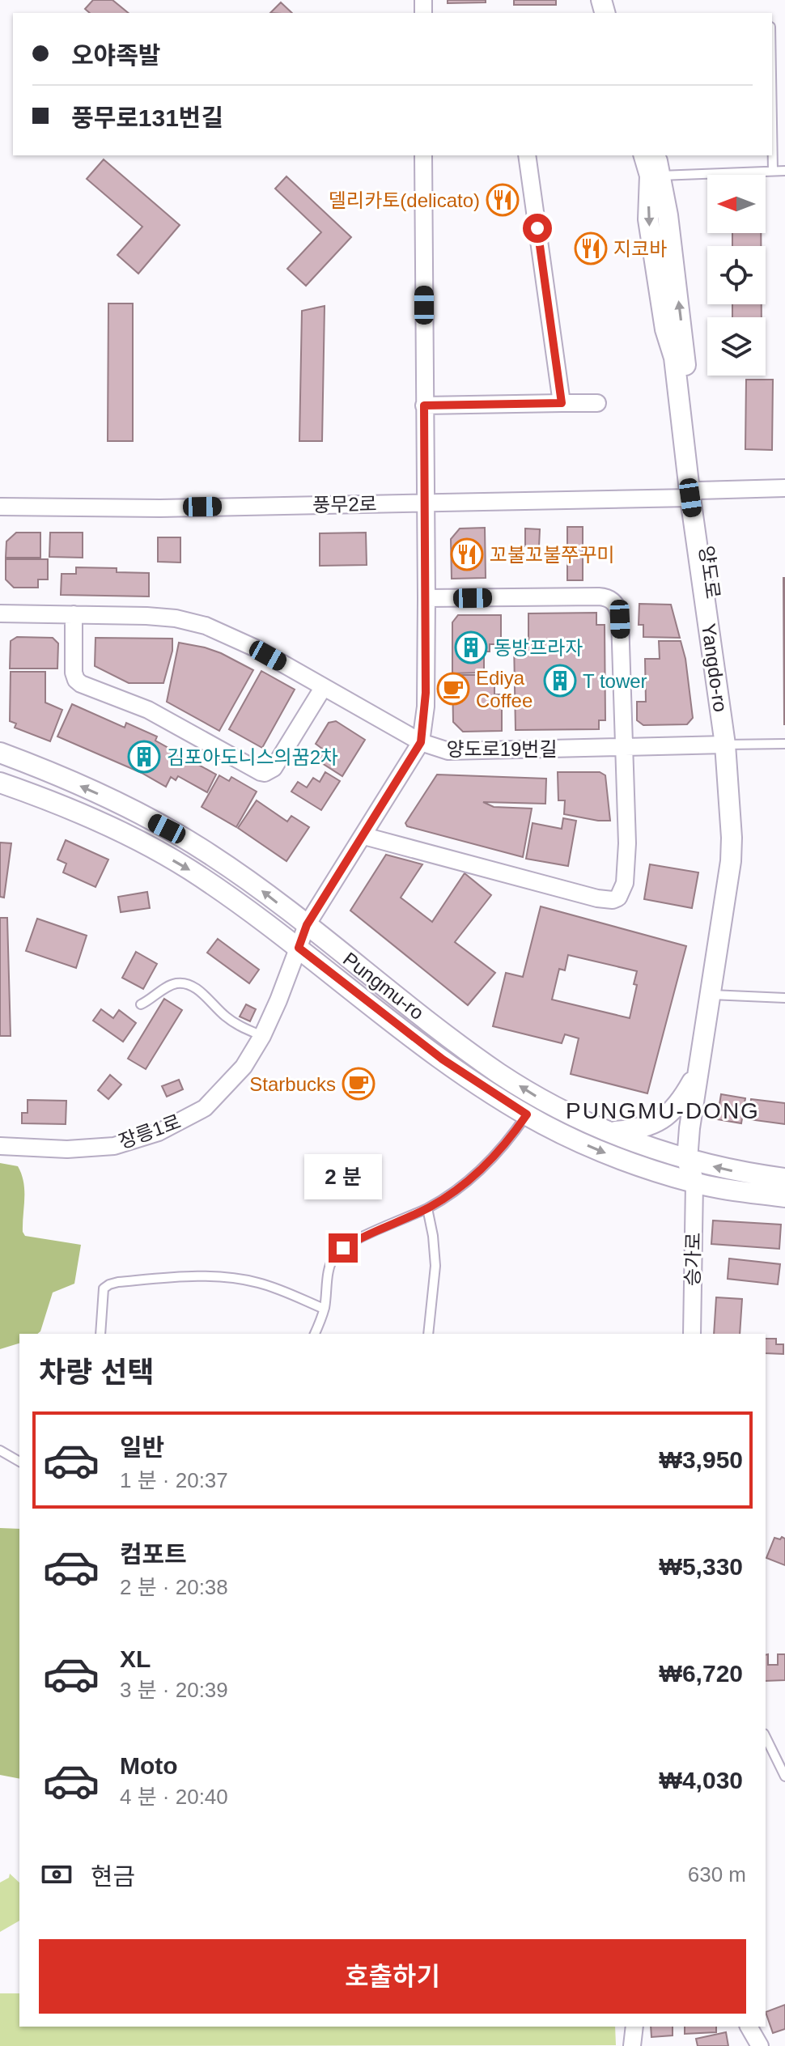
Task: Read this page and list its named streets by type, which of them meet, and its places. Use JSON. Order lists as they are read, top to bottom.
{
  "streets": {
    "street": [
      "풍무2로",
      "Yangdo-ro",
      "양도로19번길",
      "Pungmu-ro",
      "장릉1로",
      "승가로"
    ]
  },
  "crossings": [
    ["풍무2로", "Yangdo-ro"],
    ["Yangdo-ro", "양도로19번길"],
    ["Yangdo-ro", "Pungmu-ro"],
    ["양도로19번길", "장릉1로"],
    ["Pungmu-ro", "장릉1로"],
    ["Pungmu-ro", "승가로"]
  ],
  "districts": ["PUNGMU-DONG"],
  "places": {
    "restaurant": ["델리카토(delicato)", "지코바", "꼬불꼬불쭈꾸미"],
    "building": ["동방프라자", "T tower", "김포아도니스의꿈2차"],
    "cafe": ["Ediya Coffee", "Starbucks"]
  },
  "north": "left",
  "page": {
    "banner": ["오야족발", "풍무로131번길"],
    "bubble": "2 분",
    "heading": "차량 선택",
    "list": [
      {
        "name": "일반",
        "note": "1 분 · 20:37",
        "value": "₩3,950"
      },
      {
        "name": "컴포트",
        "note": "2 분 · 20:38",
        "value": "₩5,330"
      },
      {
        "name": "XL",
        "note": "3 분 · 20:39",
        "value": "₩6,720"
      },
      {
        "name": "Moto",
        "note": "4 분 · 20:40",
        "value": "₩4,030"
      }
    ],
    "pay": ["현금", "630 m"],
    "buttons": "호출하기"
  }
}
